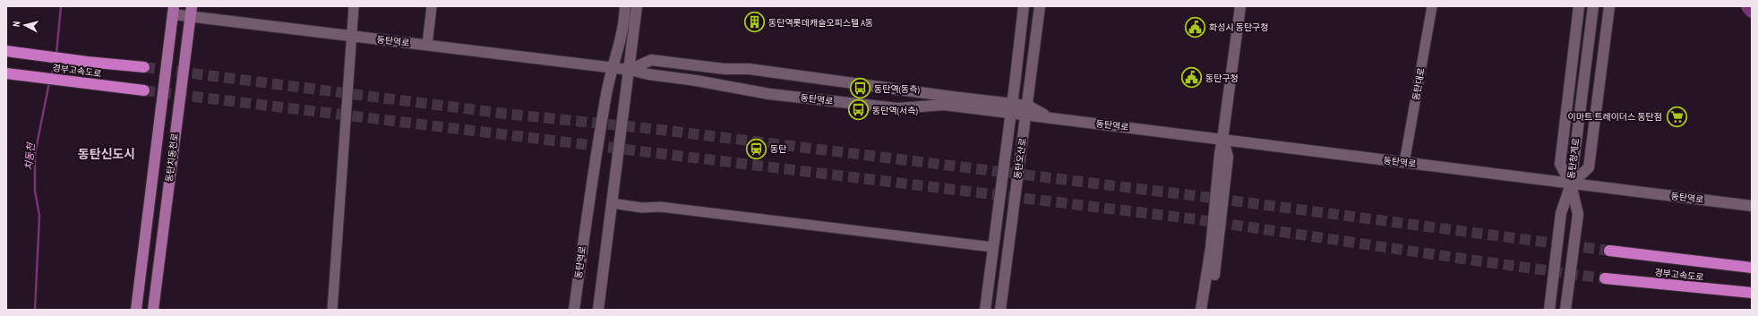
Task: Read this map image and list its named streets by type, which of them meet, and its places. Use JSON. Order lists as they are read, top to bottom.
{
  "streets": {
    "highway": ["경부고속도로"],
    "main road": ["동탄치동천로"],
    "street": [
      "동탄역로",
      "동탄대로",
      "동탄오산로",
      "동탄청계로"
    ]
  },
  "crossings": [
    ["동탄역로", "동탄대로"],
    ["동탄역로", "동탄치동천로"],
    ["동탄역로", "동탄오산로"],
    ["동탄역로", "동탄청계로"]
  ],
  "districts": ["동탄신도시"],
  "water": ["치동천"],
  "places": {
    "building": ["동탄역롯데캐슬오피스텔 A동"],
    "public building": ["화성시 동탄구청", "동탄구청"],
    "bus stop": ["동탄역(동측)", "동탄역(서측)"],
    "supermarket": ["이마트 트레이더스 동탄점"],
    "station": ["동탄"]
  },
  "north": "left"
}
